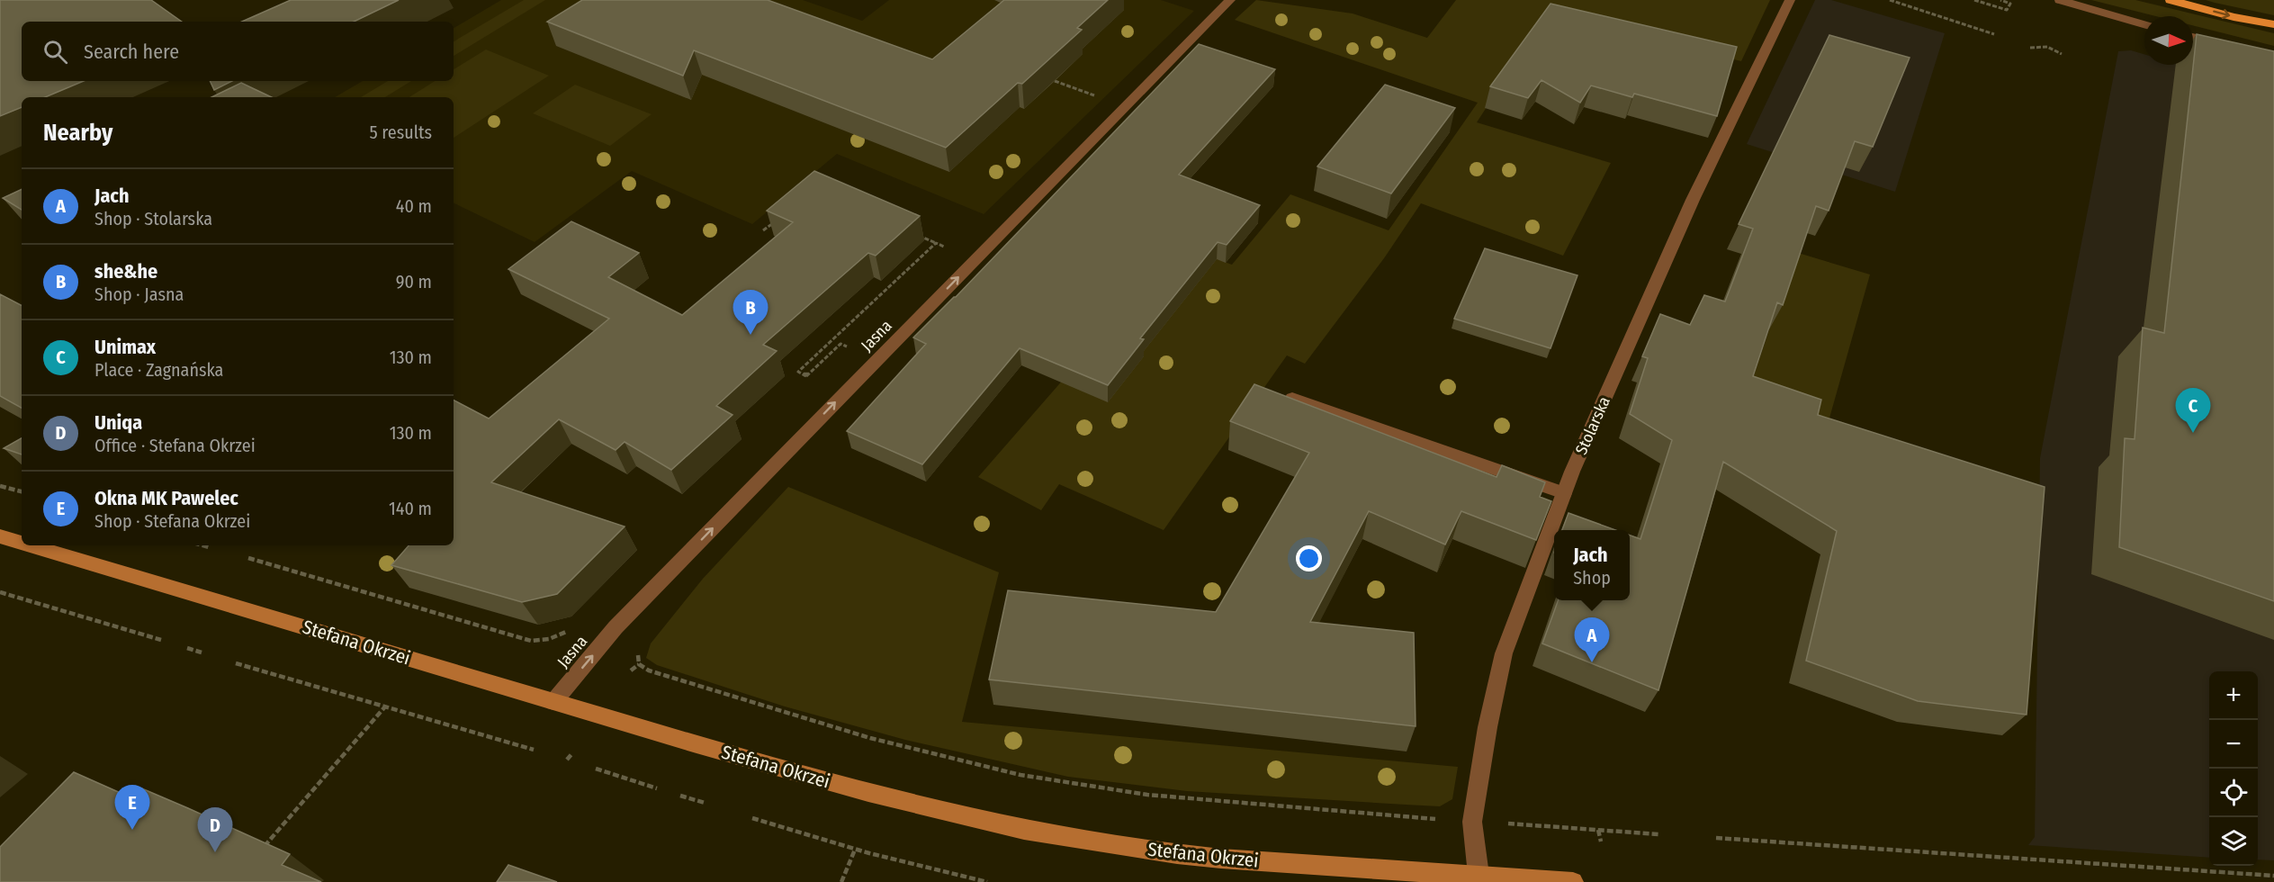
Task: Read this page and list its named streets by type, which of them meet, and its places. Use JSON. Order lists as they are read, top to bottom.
{
  "streets": {
    "street": ["Jasna", "Stolarska", "Stefana Okrzei"]
  },
  "crossings": [
    ["Jasna", "Stefana Okrzei"],
    ["Stolarska", "Stefana Okrzei"]
  ],
  "one_way": ["Jasna"],
  "north": "right",
  "page": {
    "search": "Search here",
    "heading": ["Nearby", "5 results"],
    "list": [
      {
        "mark": "A",
        "name": "Jach",
        "note": "Shop · Stolarska",
        "value": "40 m"
      },
      {
        "mark": "B",
        "name": "she&he",
        "note": "Shop · Jasna",
        "value": "90 m"
      },
      {
        "mark": "C",
        "name": "Unimax",
        "note": "Place · Zagnańska",
        "value": "130 m"
      },
      {
        "mark": "D",
        "name": "Uniqa",
        "note": "Office · Stefana Okrzei",
        "value": "130 m"
      },
      {
        "mark": "E",
        "name": "Okna MK Pawelec",
        "note": "Shop · Stefana Okrzei",
        "value": "140 m"
      }
    ],
    "pins": [
      "B",
      "C",
      "A",
      "E",
      "D"
    ],
    "popup": ["Jach", "Shop"],
    "map_buttons": ["+", "−"]
  }
}
